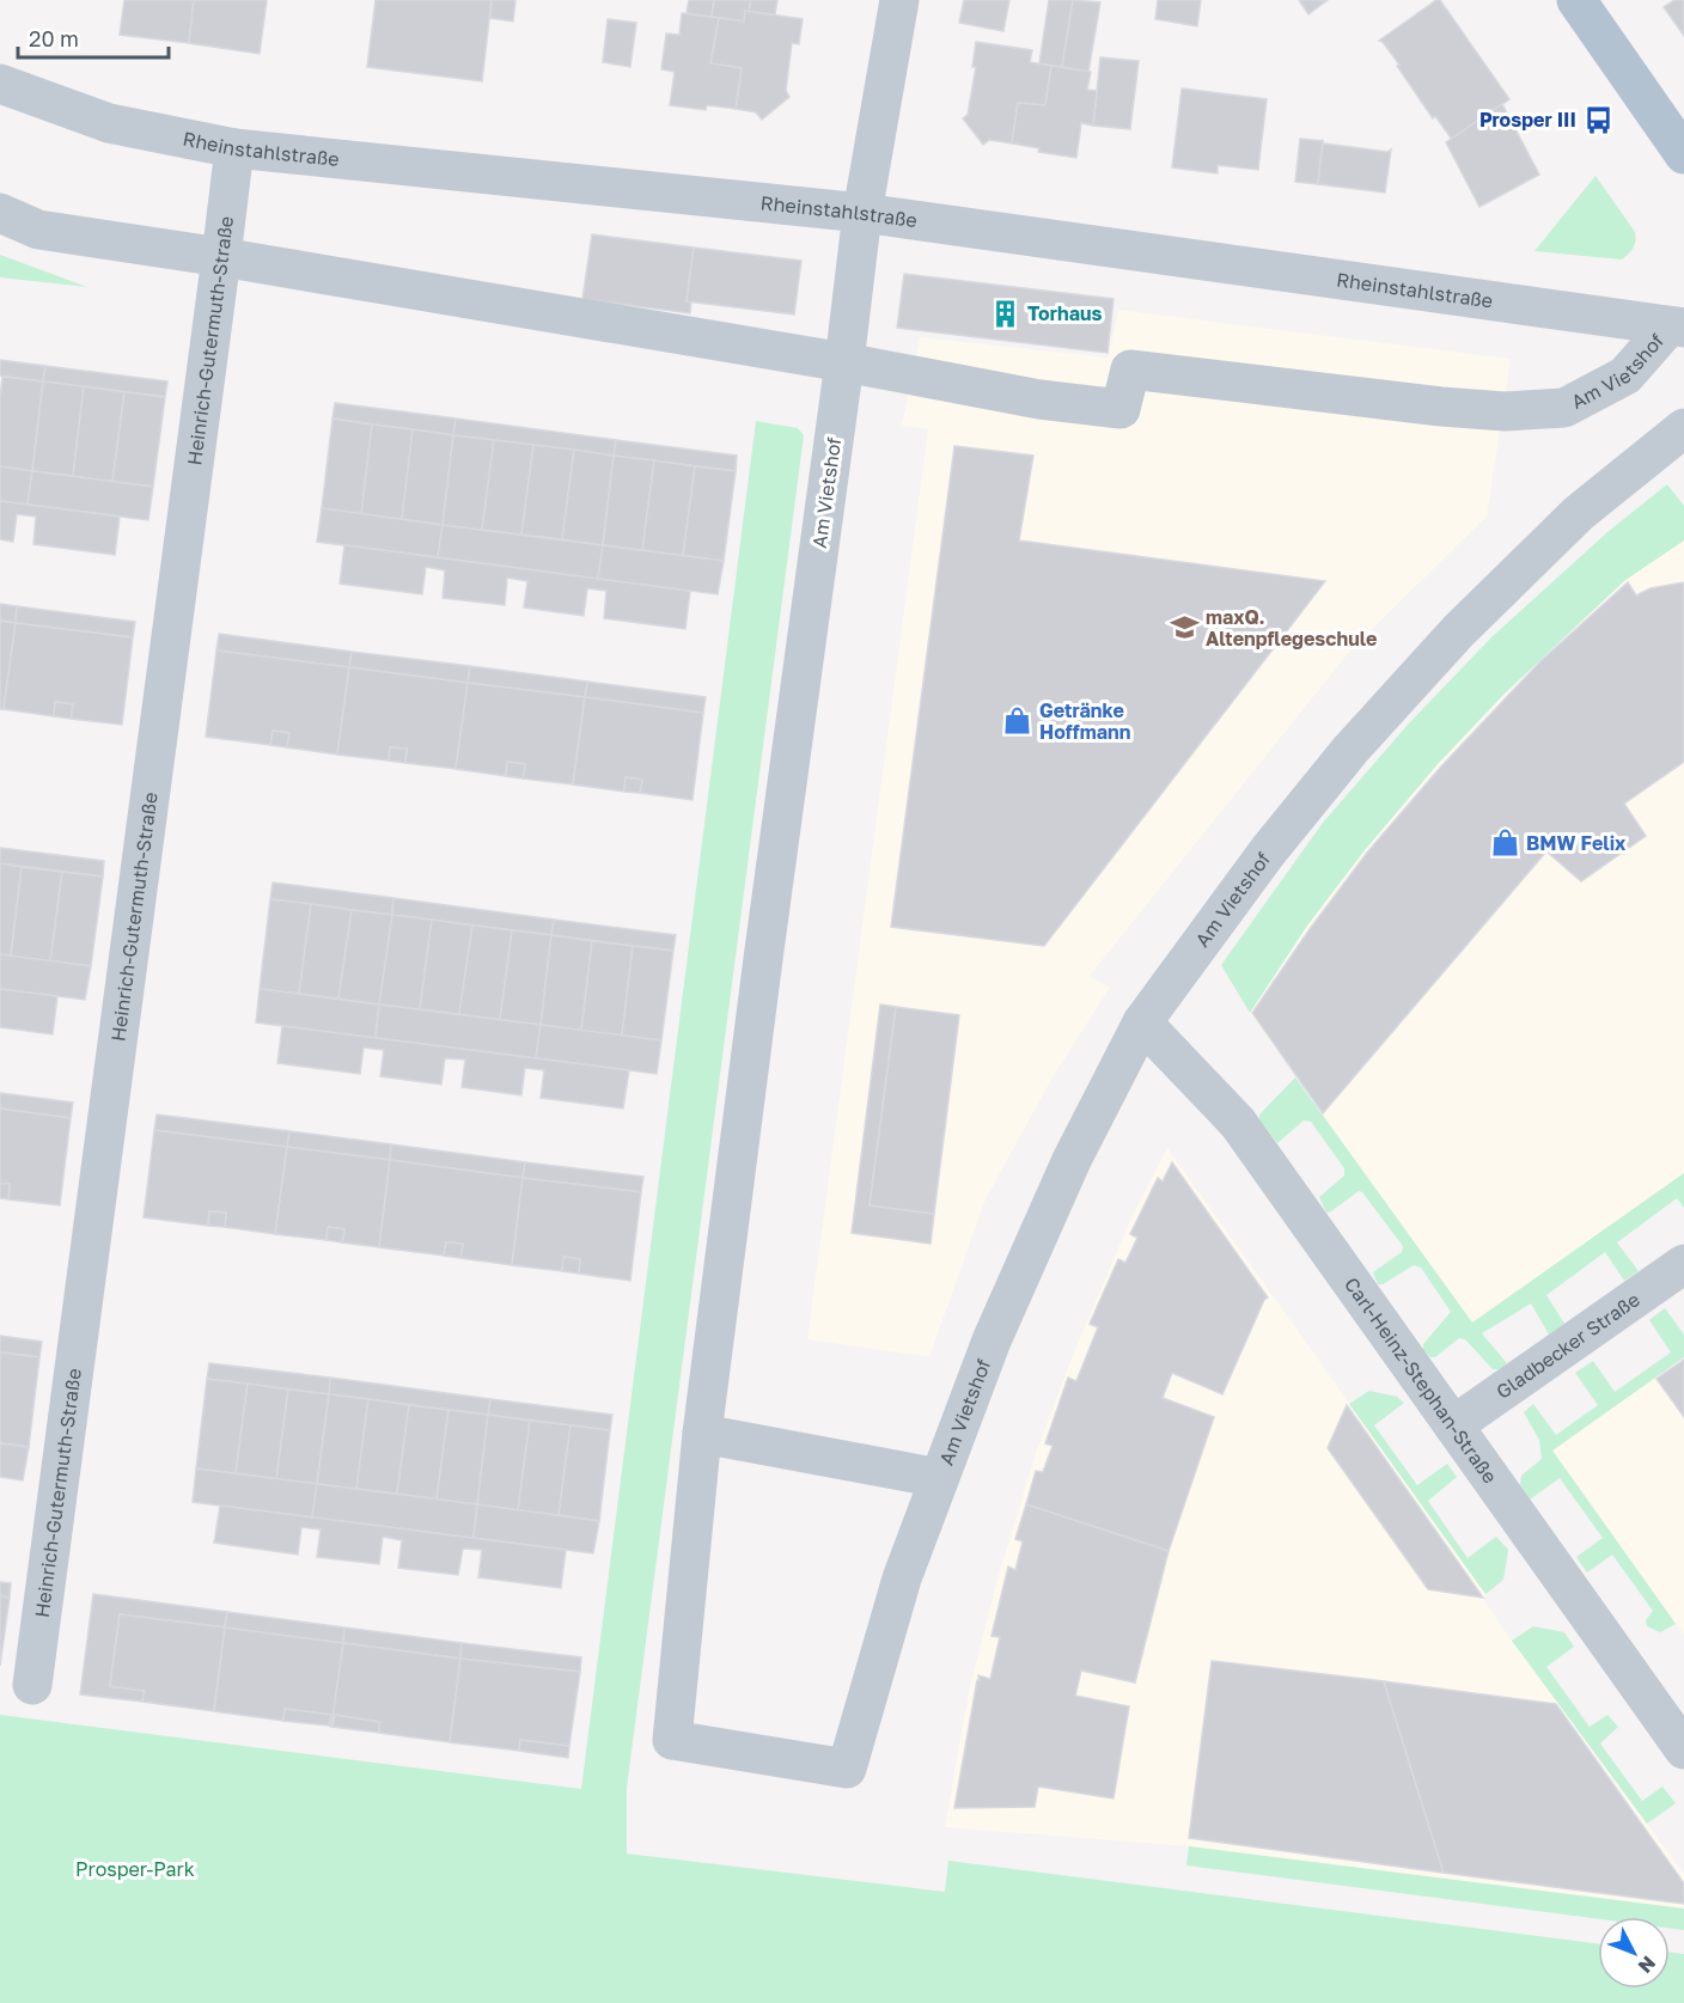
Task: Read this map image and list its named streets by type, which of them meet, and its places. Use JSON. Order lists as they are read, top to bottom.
{
  "streets": {
    "street": [
      "Rheinstahlstraße",
      "Heinrich-Gutermuth-Straße",
      "Am Vietshof",
      "Gladbecker Straße",
      "Carl-Heinz-Stephan-Straße"
    ]
  },
  "crossings": [
    ["Rheinstahlstraße", "Heinrich-Gutermuth-Straße"],
    ["Rheinstahlstraße", "Am Vietshof"],
    ["Am Vietshof", "Carl-Heinz-Stephan-Straße"],
    ["Gladbecker Straße", "Carl-Heinz-Stephan-Straße"]
  ],
  "parks": ["Prosper-Park"],
  "places": {
    "bus stop": ["Prosper III"],
    "building": ["Torhaus"],
    "school or university": ["maxQ. Altenpflegeschule"],
    "shop": ["Getränke Hoffmann", "BMW Felix"]
  },
  "scale_bar": "20 m",
  "north": "bottom right"
}
